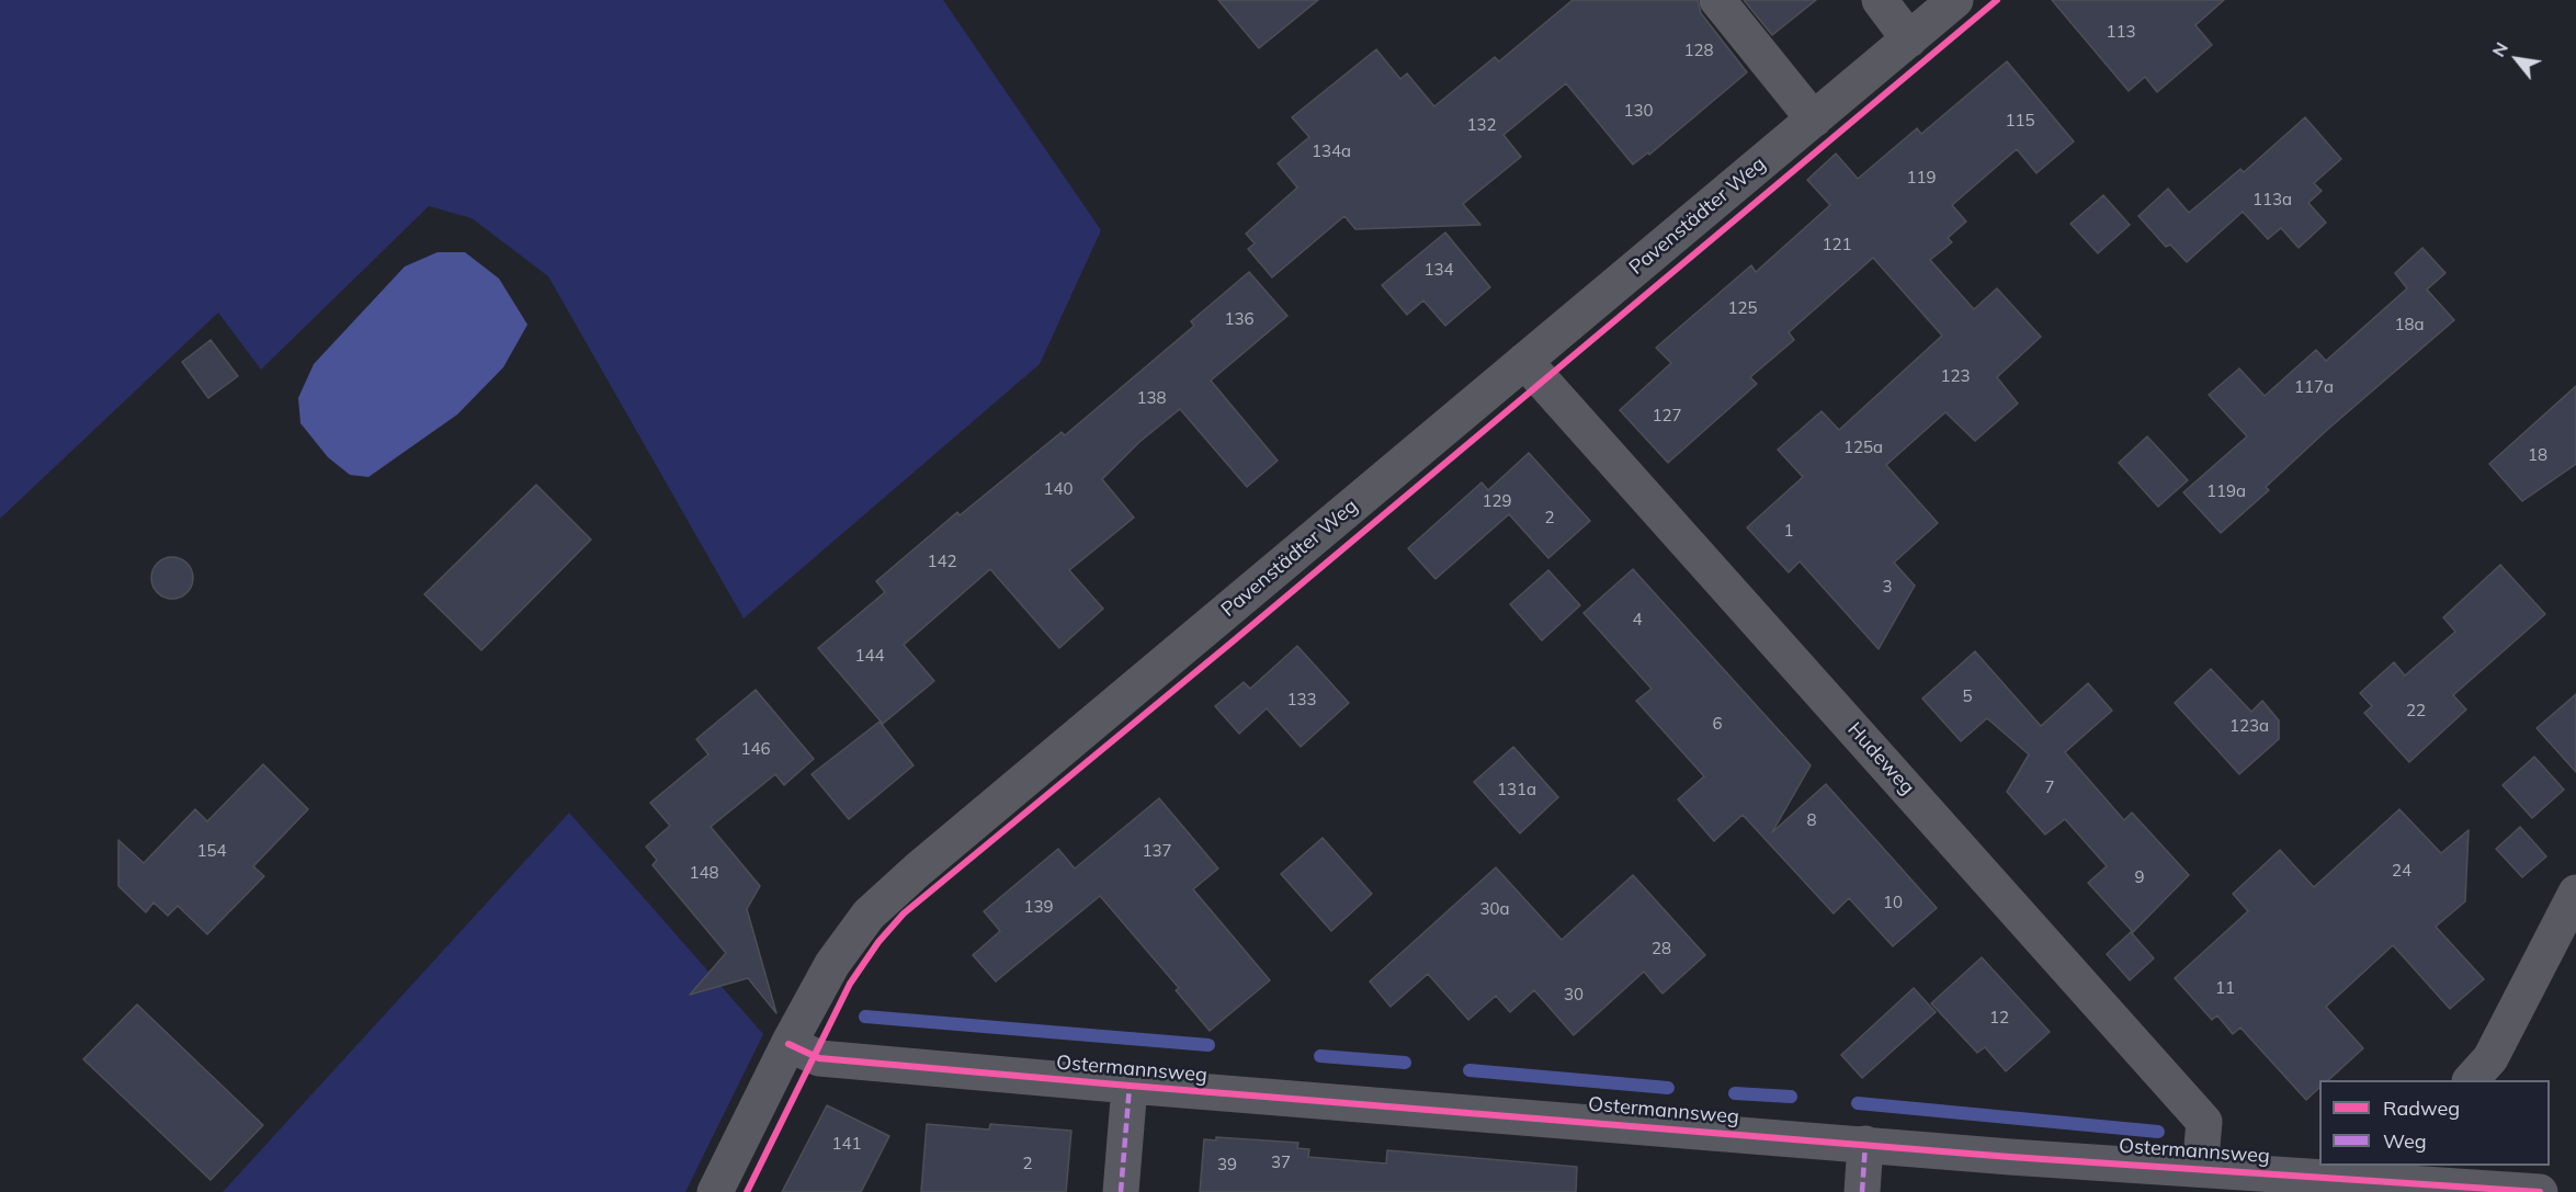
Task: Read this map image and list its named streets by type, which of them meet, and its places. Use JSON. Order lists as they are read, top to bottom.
{
  "streets": {
    "street": ["Pavenstädter Weg", "Hudeweg", "Ostermannsweg"]
  },
  "crossings": [
    ["Pavenstädter Weg", "Hudeweg"],
    ["Pavenstädter Weg", "Ostermannsweg"],
    ["Hudeweg", "Ostermannsweg"]
  ],
  "house_numbers": [
    "113",
    "128",
    "130",
    "115",
    "132",
    "134a",
    "119",
    "113a",
    "121",
    "134",
    "125",
    "136",
    "18a",
    "123",
    "117a",
    "138",
    "127",
    "125a",
    "18",
    "140",
    "119a",
    "129",
    "2",
    "1",
    "142",
    "3",
    "4",
    "144",
    "5",
    "133",
    "22",
    "6",
    "123a",
    "146",
    "7",
    "131a",
    "8",
    "154",
    "137",
    "24",
    "148",
    "9",
    "10",
    "139",
    "30a",
    "28",
    "11",
    "30",
    "12",
    "141",
    "37",
    "2",
    "39"
  ],
  "legend": ["Radweg", "Weg"],
  "north": "top left"
}
